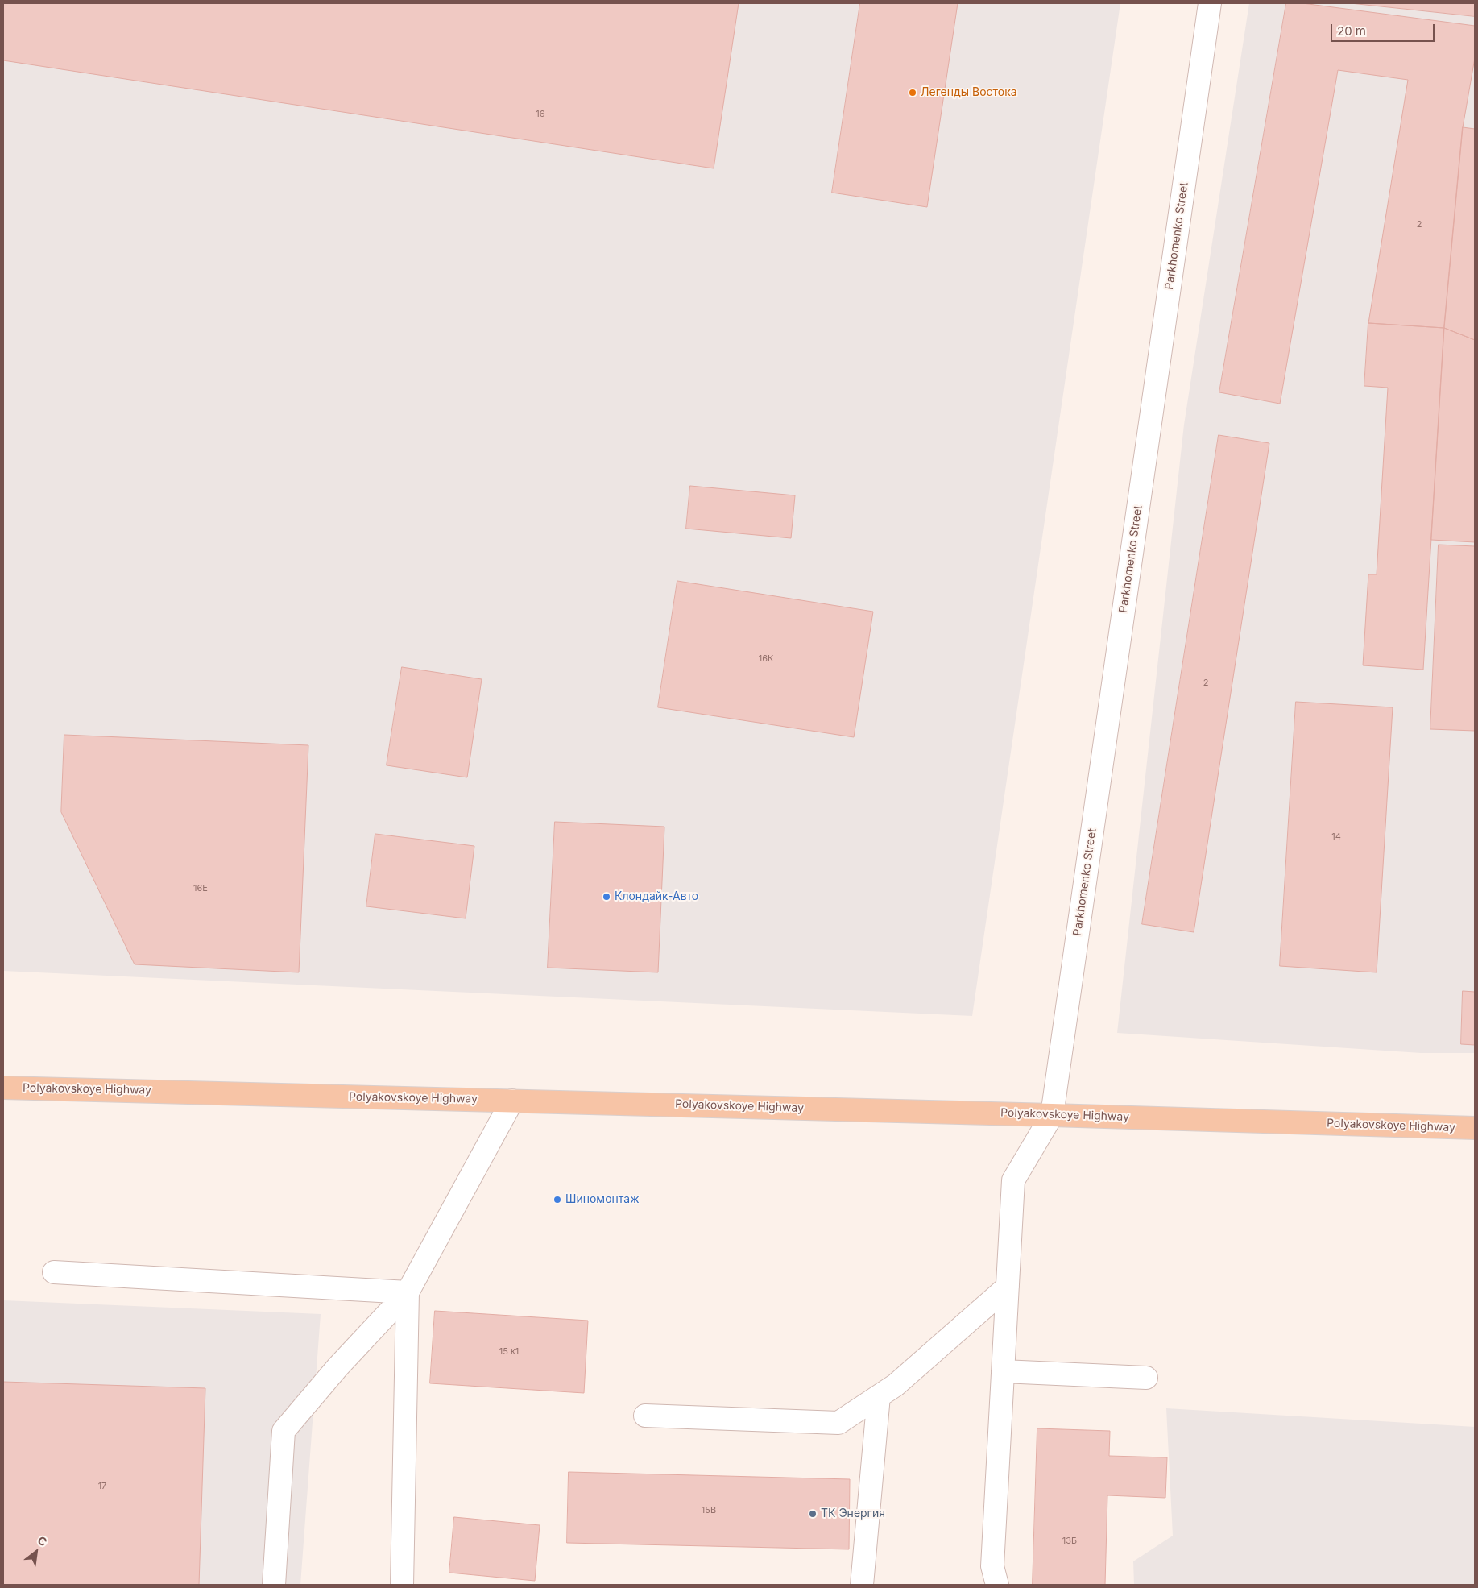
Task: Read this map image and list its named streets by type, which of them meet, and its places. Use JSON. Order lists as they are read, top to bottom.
{
  "streets": {
    "main road": ["Polyakovskoye Highway"],
    "street": ["Parkhomenko Street"]
  },
  "crossings": [
    ["Parkhomenko Street", "Polyakovskoye Highway"]
  ],
  "places": [
    "Легенды Востока",
    "Клондайк-Авто",
    "Шиномонтаж",
    "ТК Энергия"
  ],
  "house_numbers": [
    "16",
    "2",
    "16К",
    "2",
    "14",
    "16Е",
    "15 к1",
    "17",
    "15В",
    "13Б"
  ],
  "scale_bar": "20 m",
  "north": "top right"
}
